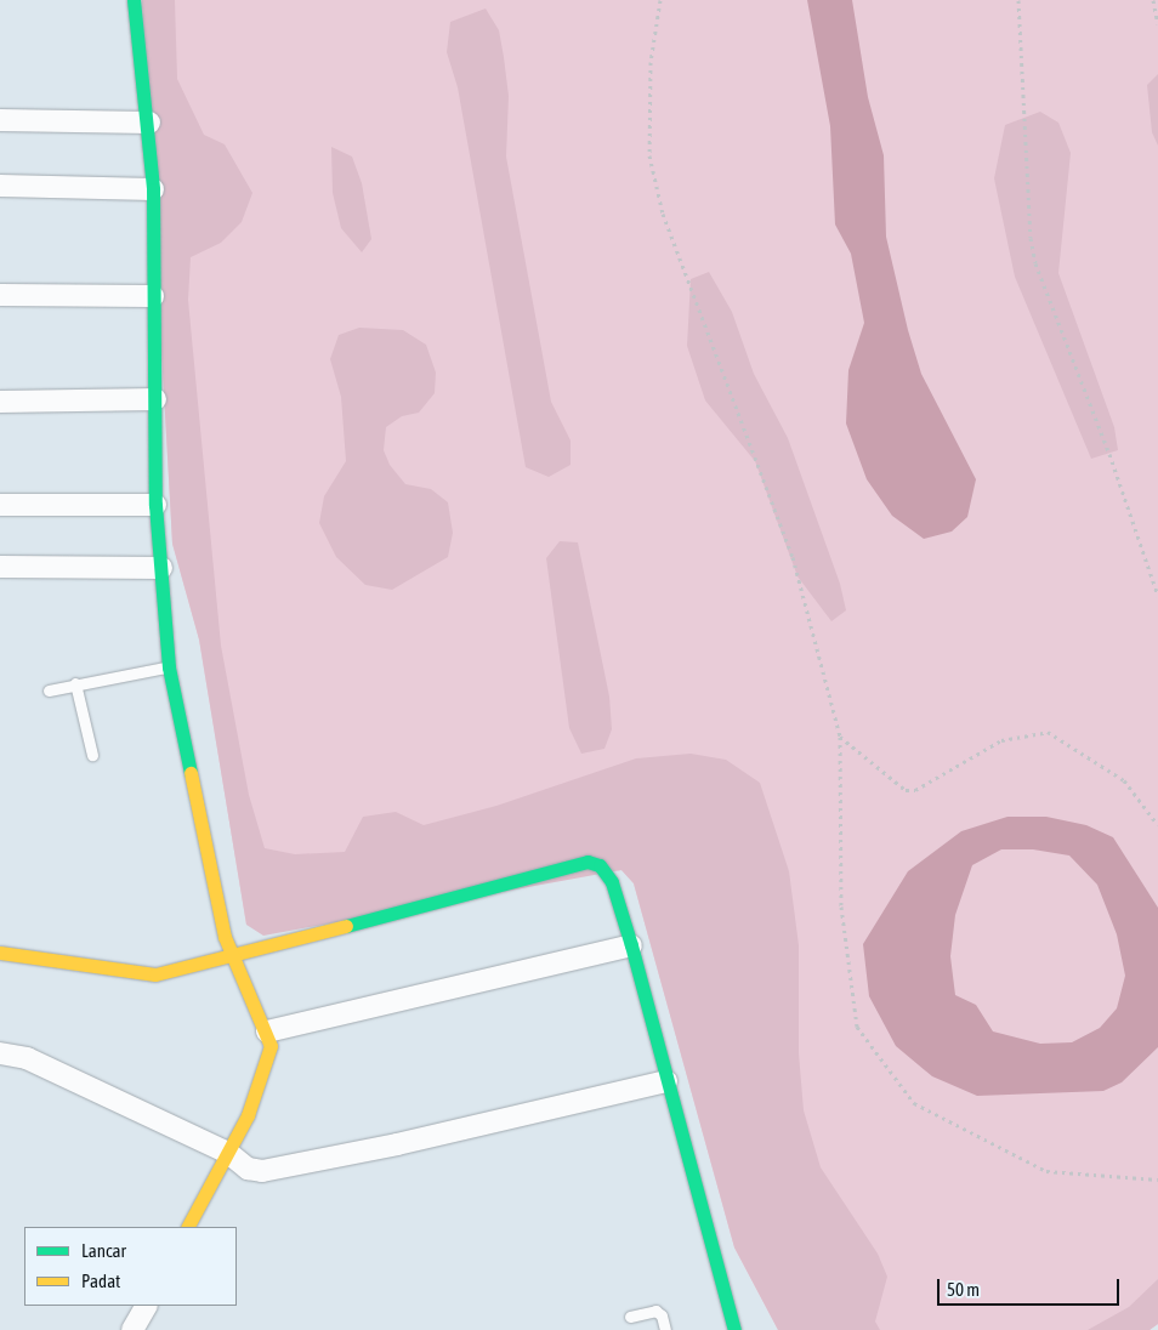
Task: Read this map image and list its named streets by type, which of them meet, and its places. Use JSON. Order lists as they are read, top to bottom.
{
  "legend": ["Lancar", "Padat"],
  "scale_bar": "50 m"
}
